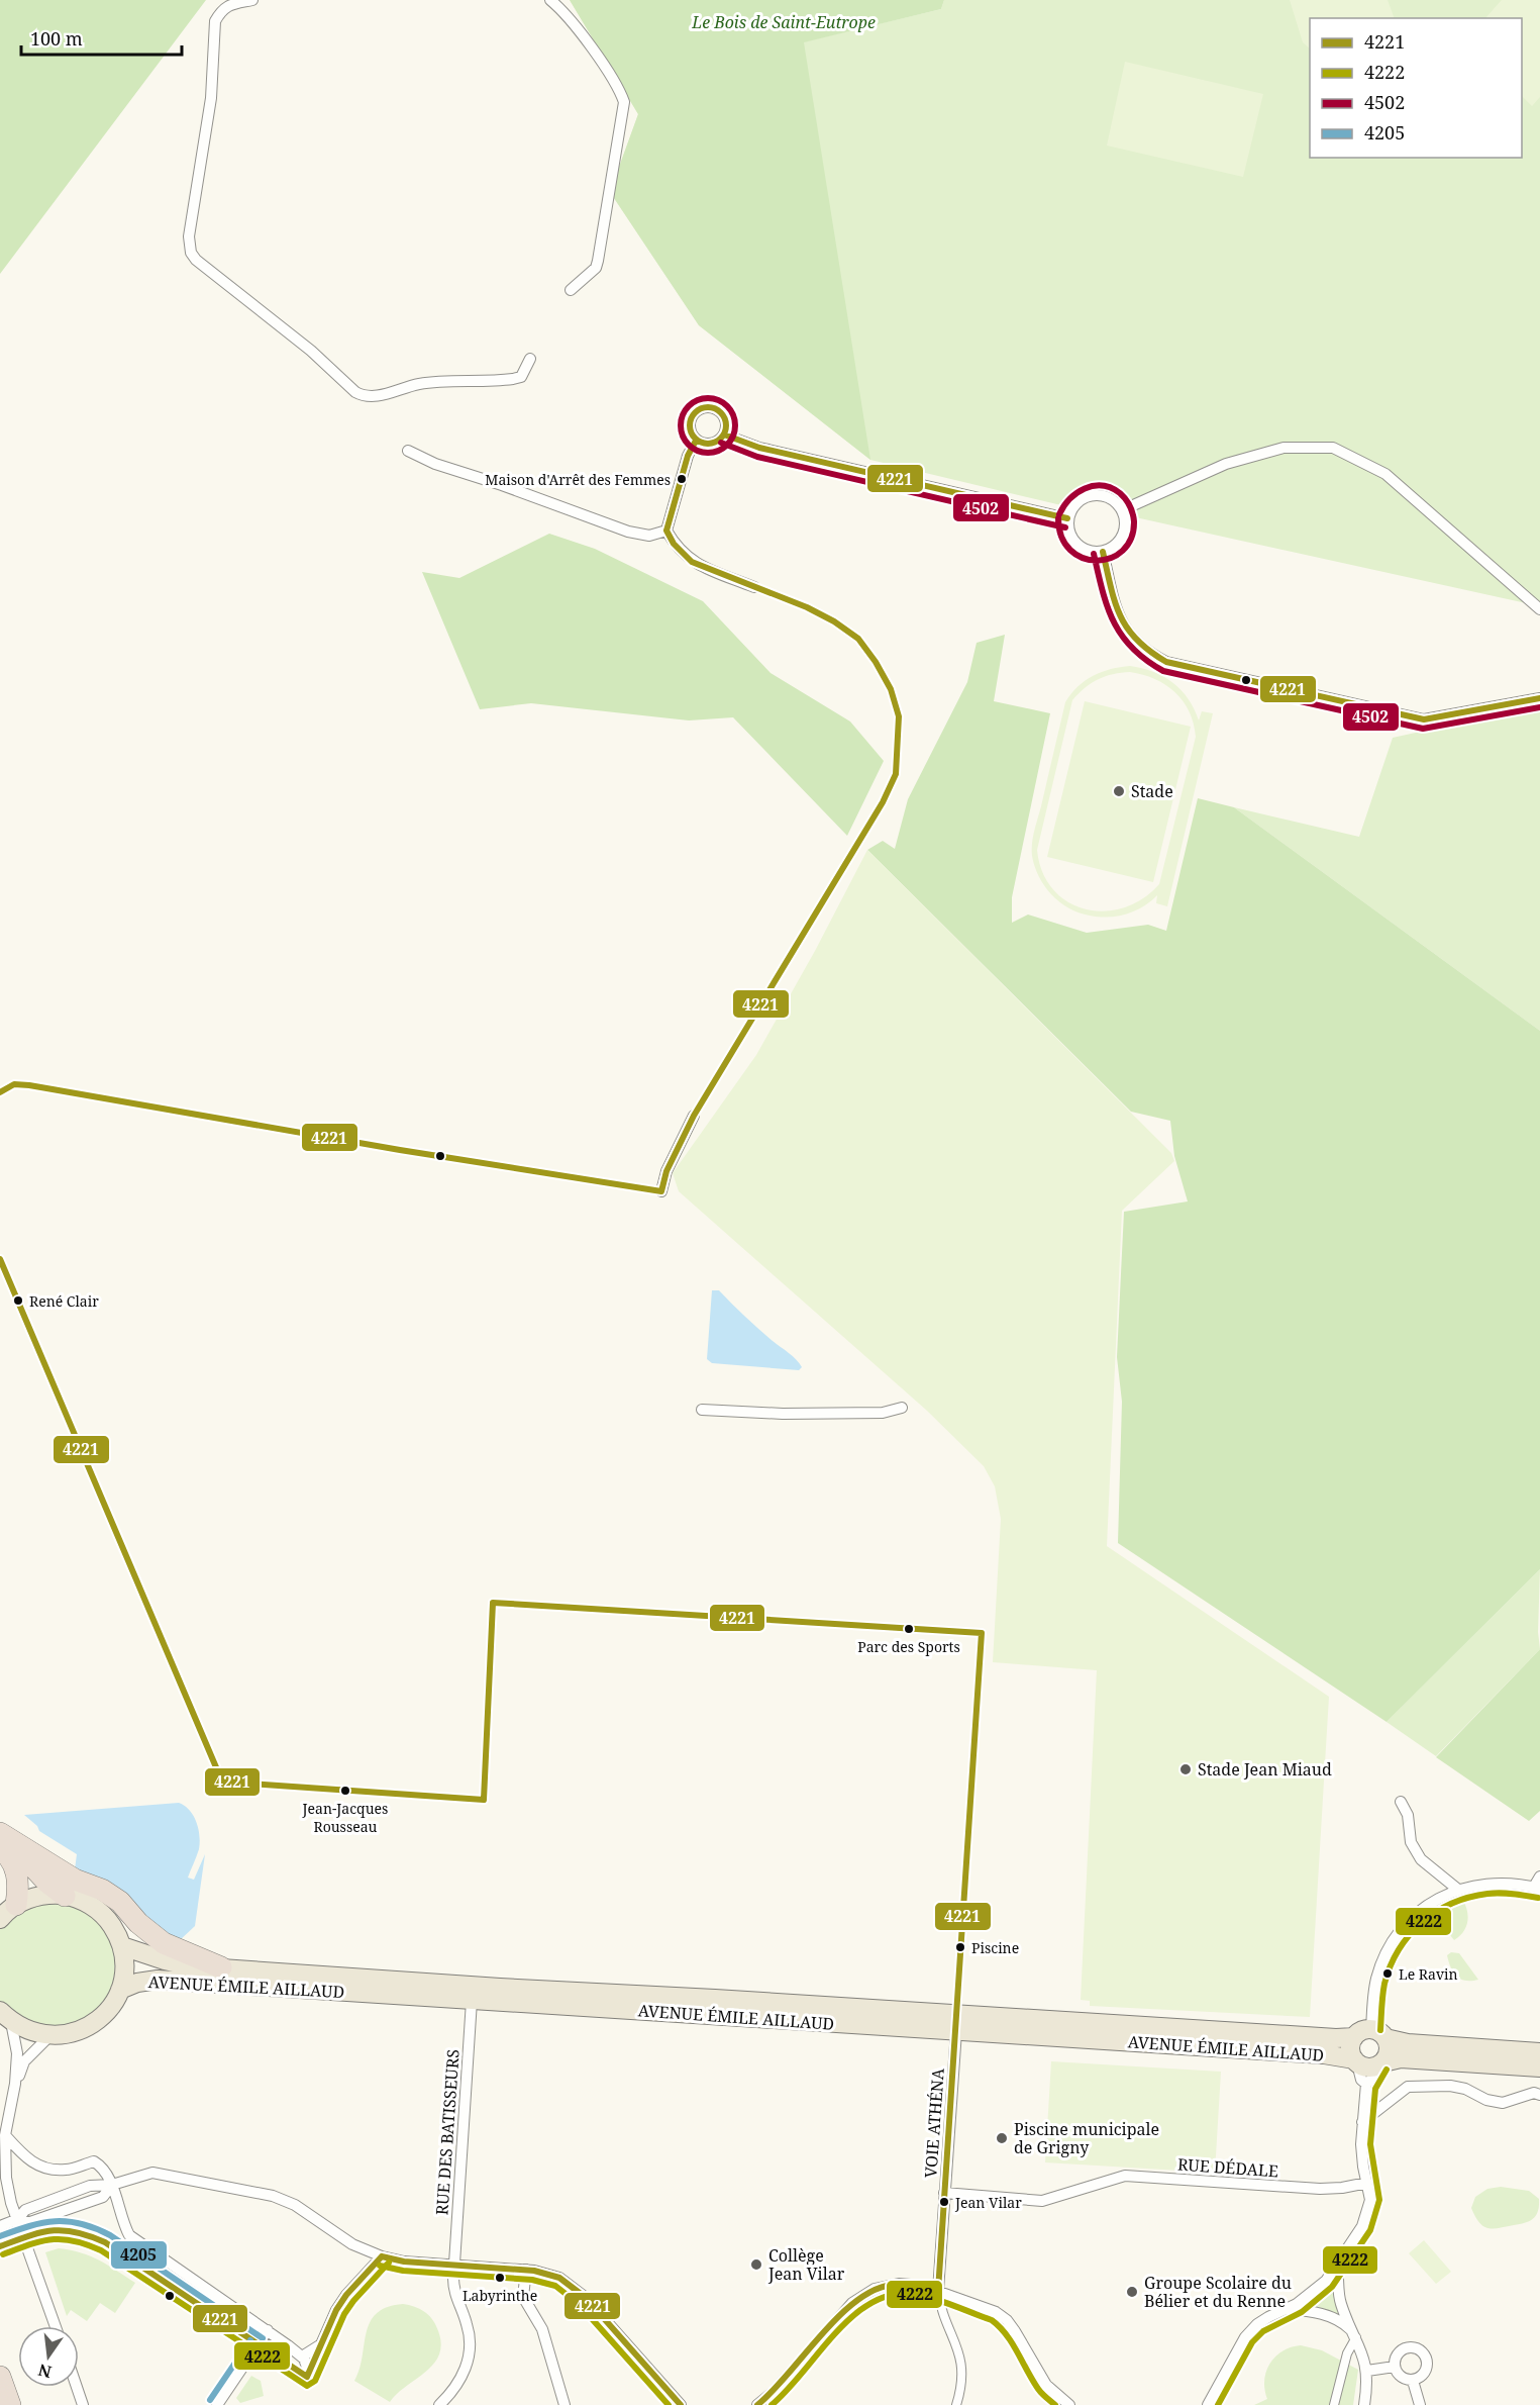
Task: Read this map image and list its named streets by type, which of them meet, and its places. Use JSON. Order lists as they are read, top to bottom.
{
  "streets": {
    "main road": ["AVENUE ÉMILE AILLAUD"],
    "street": ["VOIE ATHÉNA", "RUE DES BATISSEURS", "RUE DÉDALE"]
  },
  "crossings": [
    ["AVENUE ÉMILE AILLAUD", "VOIE ATHÉNA"],
    ["AVENUE ÉMILE AILLAUD", "RUE DES BATISSEURS"],
    ["VOIE ATHÉNA", "RUE DÉDALE"]
  ],
  "parks": ["Le Bois de Saint-Eutrope"],
  "places": [
    "Maison d'Arrêt des Femmes",
    "Stade",
    "René Clair",
    "Parc des Sports",
    "Stade Jean Miaud",
    "Jean-Jacques Rousseau",
    "Piscine",
    "Le Ravin",
    "Piscine municipale de Grigny",
    "Jean Vilar",
    "Collège Jean Vilar",
    "Labyrinthe",
    "Groupe Scolaire du Bélier et du Renne"
  ],
  "lines": [
    "transit line 4502",
    "transit line 4221",
    "transit line 4222",
    "transit line 4205"
  ],
  "legend": [
    "4221",
    "4222",
    "4502",
    "4205"
  ],
  "scale_bar": "100 m",
  "north": "bottom"
}
